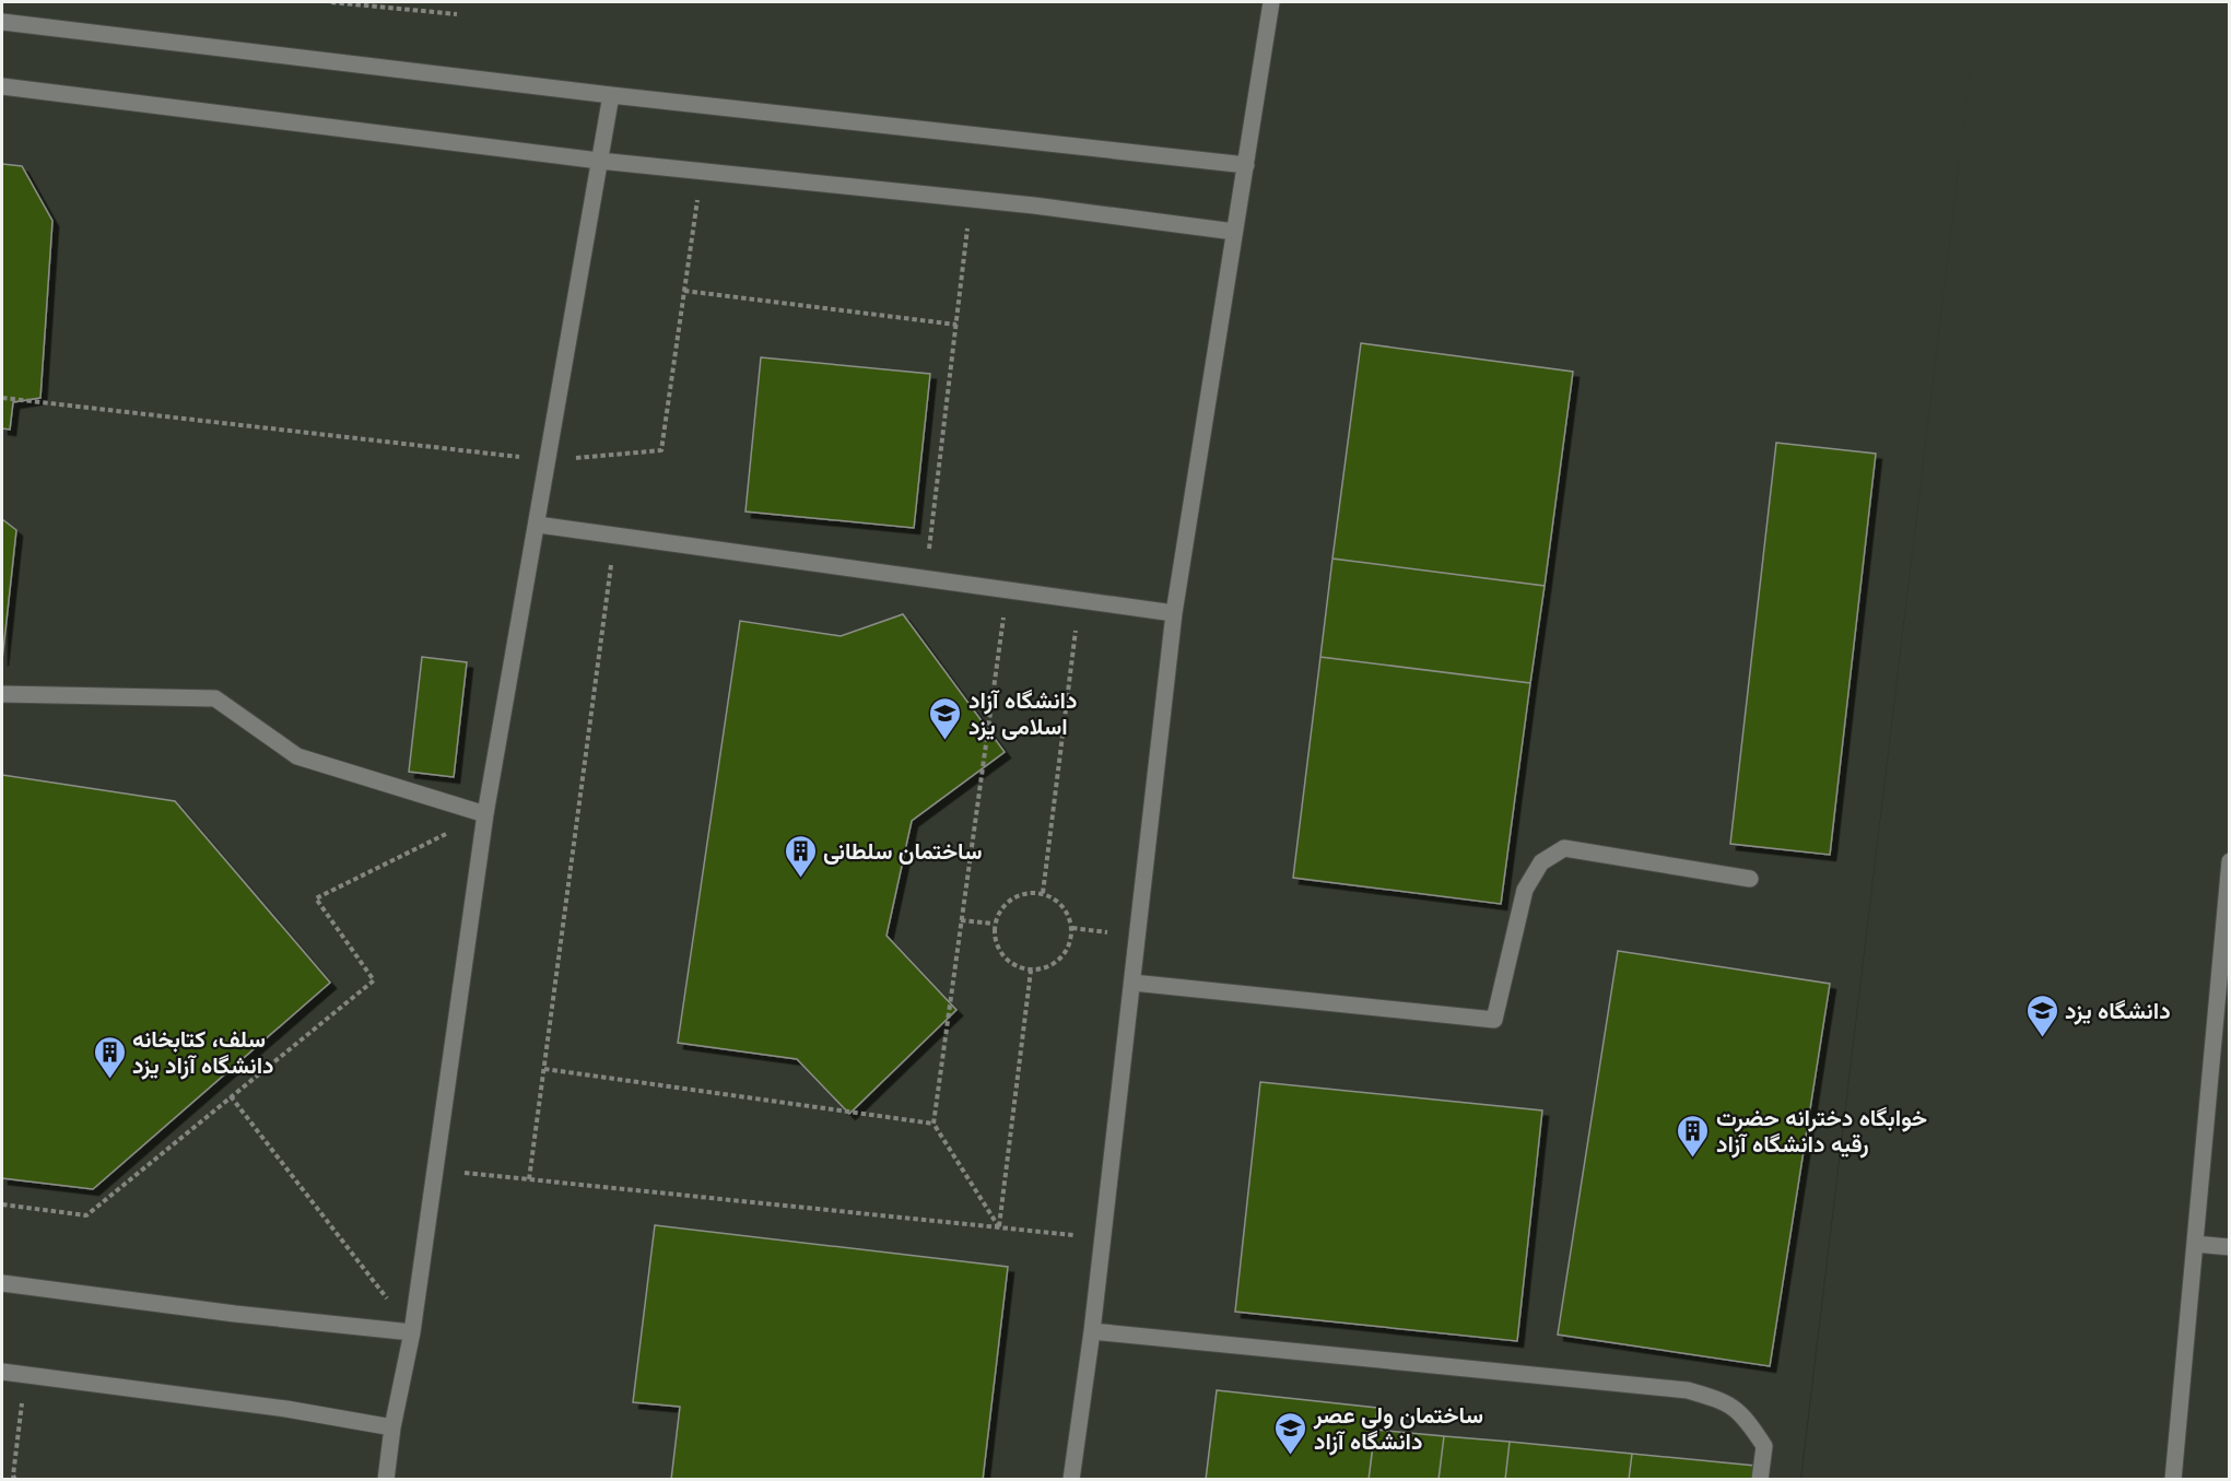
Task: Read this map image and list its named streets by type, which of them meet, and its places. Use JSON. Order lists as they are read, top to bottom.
{
  "places": {
    "school or university": ["دانشگاه آزاد اسلامی یزد", "دانشگاه یزد", "ساختمان ولی عصر دانشگاه آزاد"],
    "building": ["ساختمان سلطانی", "سلف، کتابخانه دانشگاه آزاد یزد", "خوابگاه دخترانه حضرت رقیه دانشگاه آزاد"]
  }
}
